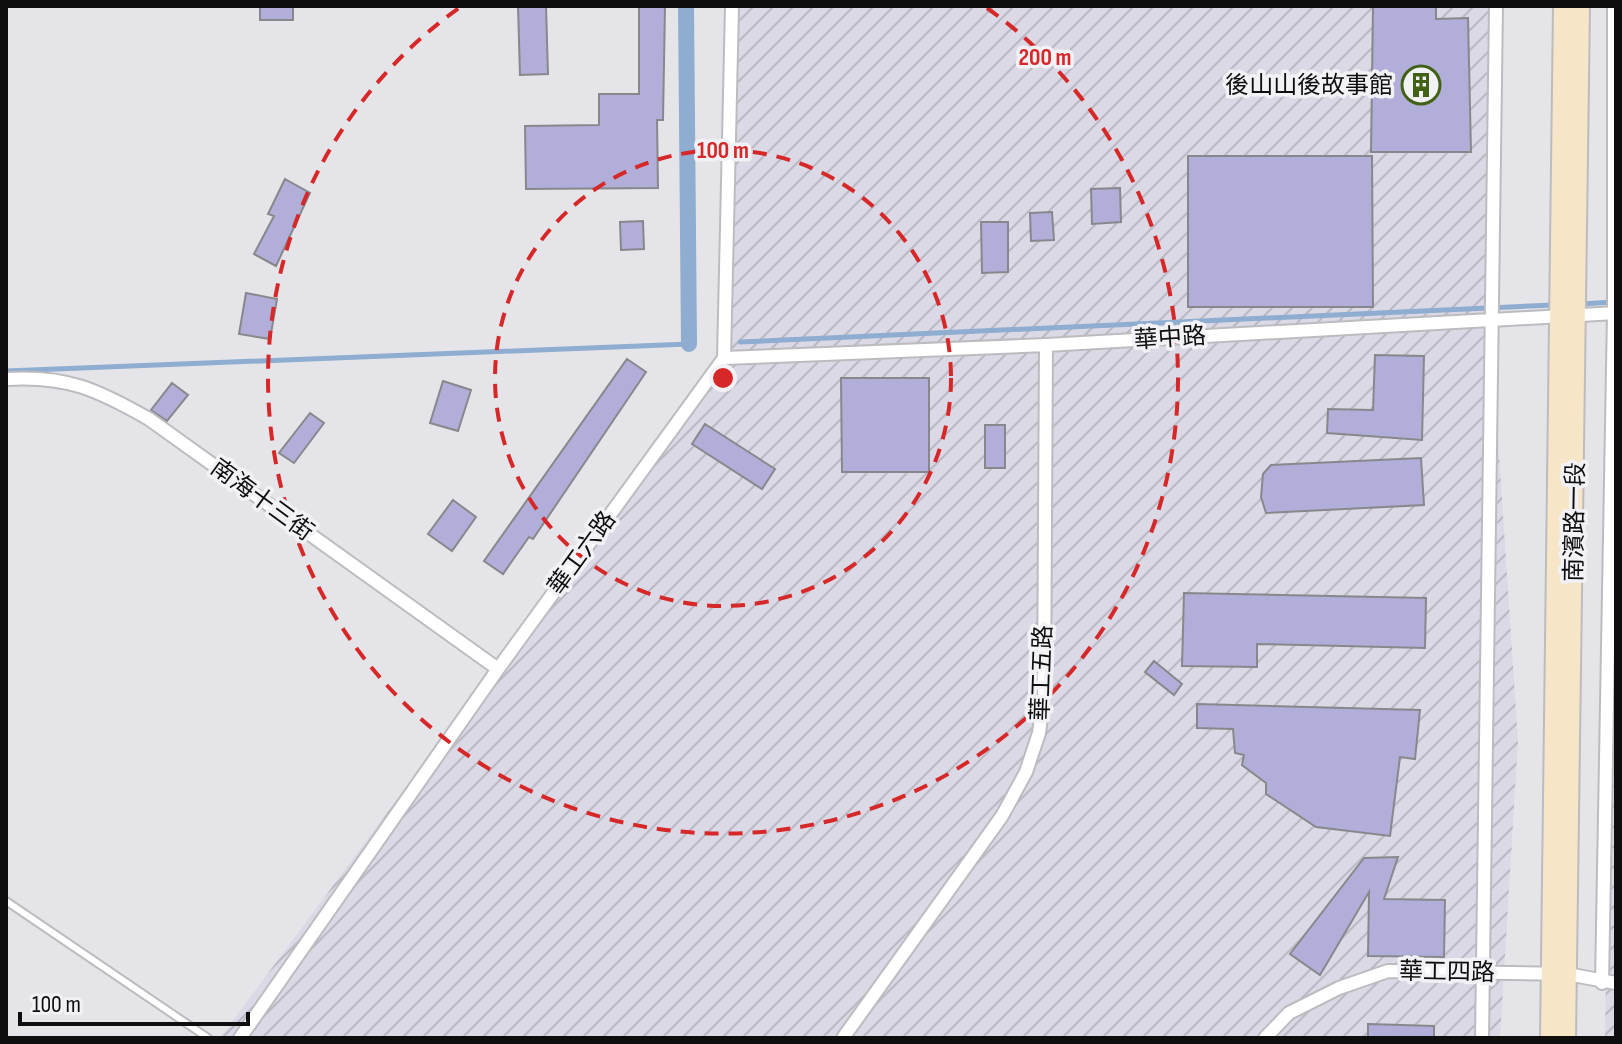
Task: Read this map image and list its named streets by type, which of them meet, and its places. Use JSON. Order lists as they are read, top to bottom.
{
  "streets": {
    "main road": ["南濱路一段"],
    "street": [
      "華中路",
      "南海十三街",
      "華工六路",
      "華工五路",
      "華工四路"
    ]
  },
  "crossings": [
    ["華中路", "南濱路一段"],
    ["華中路", "華工六路"],
    ["華中路", "華工五路"],
    ["南海十三街", "華工六路"],
    ["南濱路一段", "華工四路"]
  ],
  "places": {
    "building": ["後山山後故事館"]
  },
  "scale_bar": "100 m",
  "rings": ["200 m", "100 m"]
}
